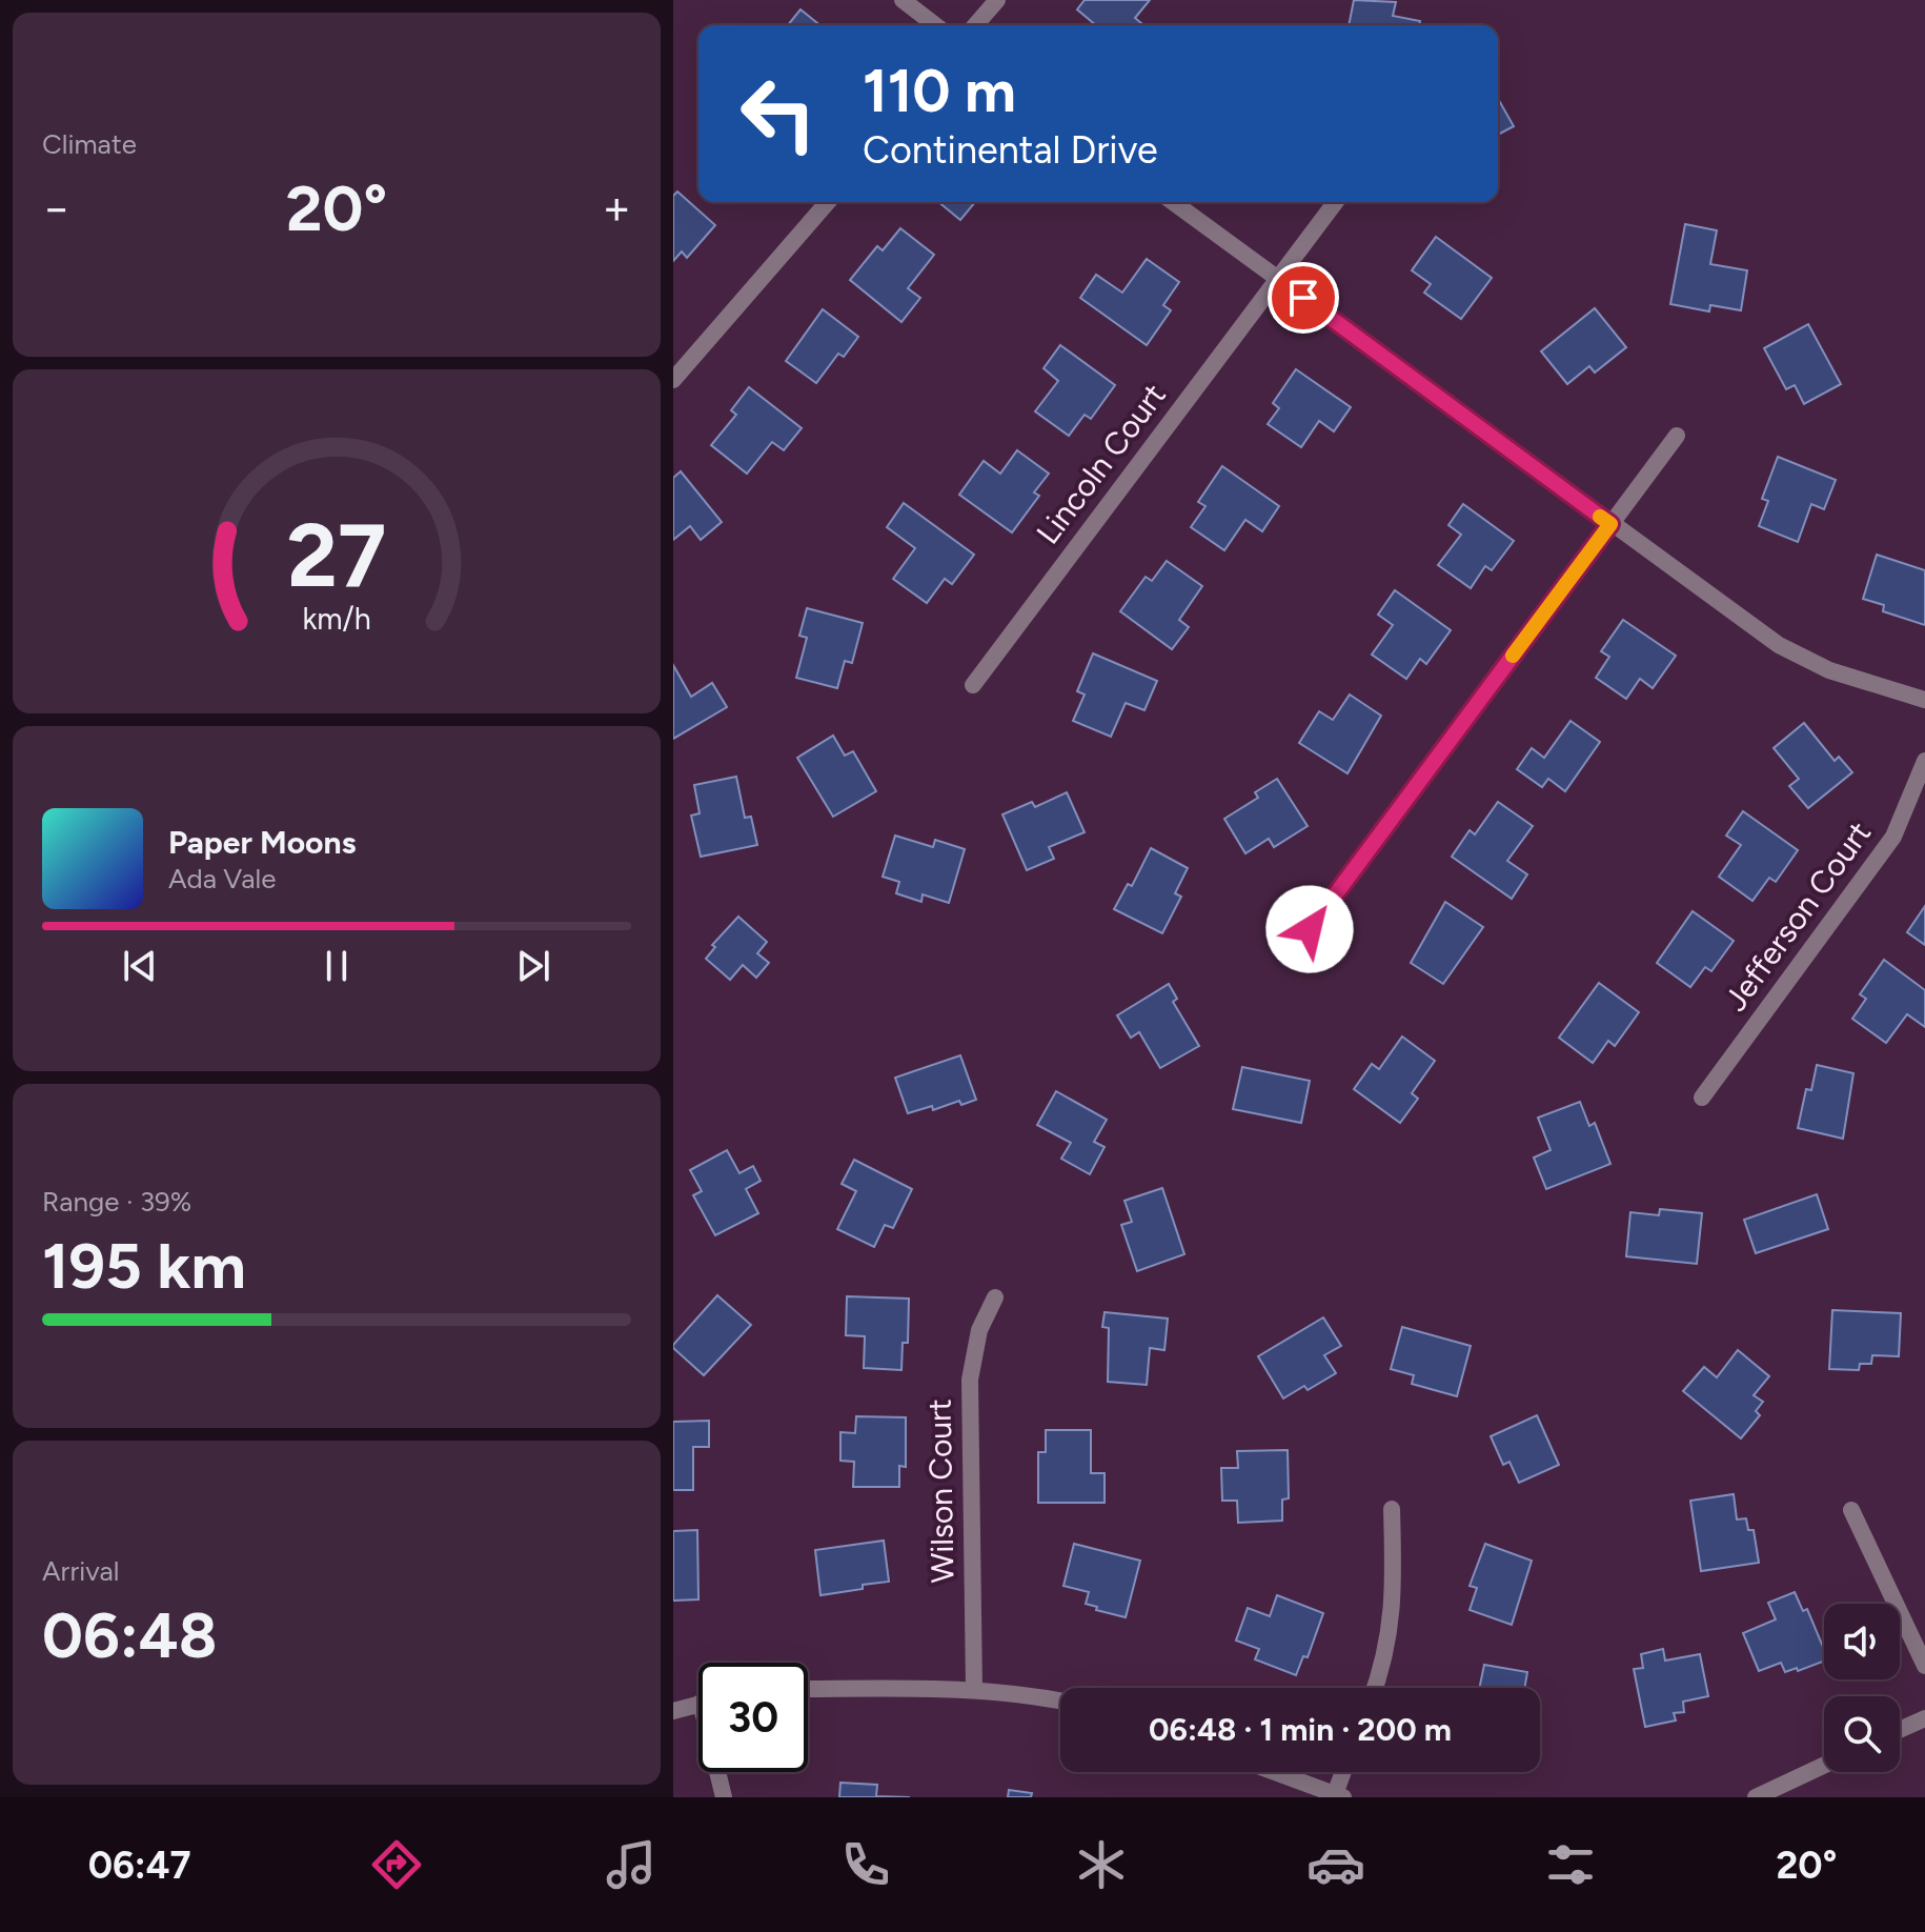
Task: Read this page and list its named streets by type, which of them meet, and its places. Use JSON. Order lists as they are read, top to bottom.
{
  "streets": {
    "street": ["Lincoln Court", "Jefferson Court", "Wilson Court"]
  },
  "page": {
    "tile": [
      "Climate",
      ["Range · 39%", "195 km"],
      ["Arrival", "06:48"]
    ],
    "turn": ["110 m", "Continental Drive"],
    "heat": ["−", "20°", "+"],
    "song": ["Paper Moons", "Ada Vale"],
    "limit": "30",
    "trip": "06:48 · 1 min · 200 m",
    "tabs": ["06:47", "20°"],
    "gauge": ["27", "km/h"]
  }
}
